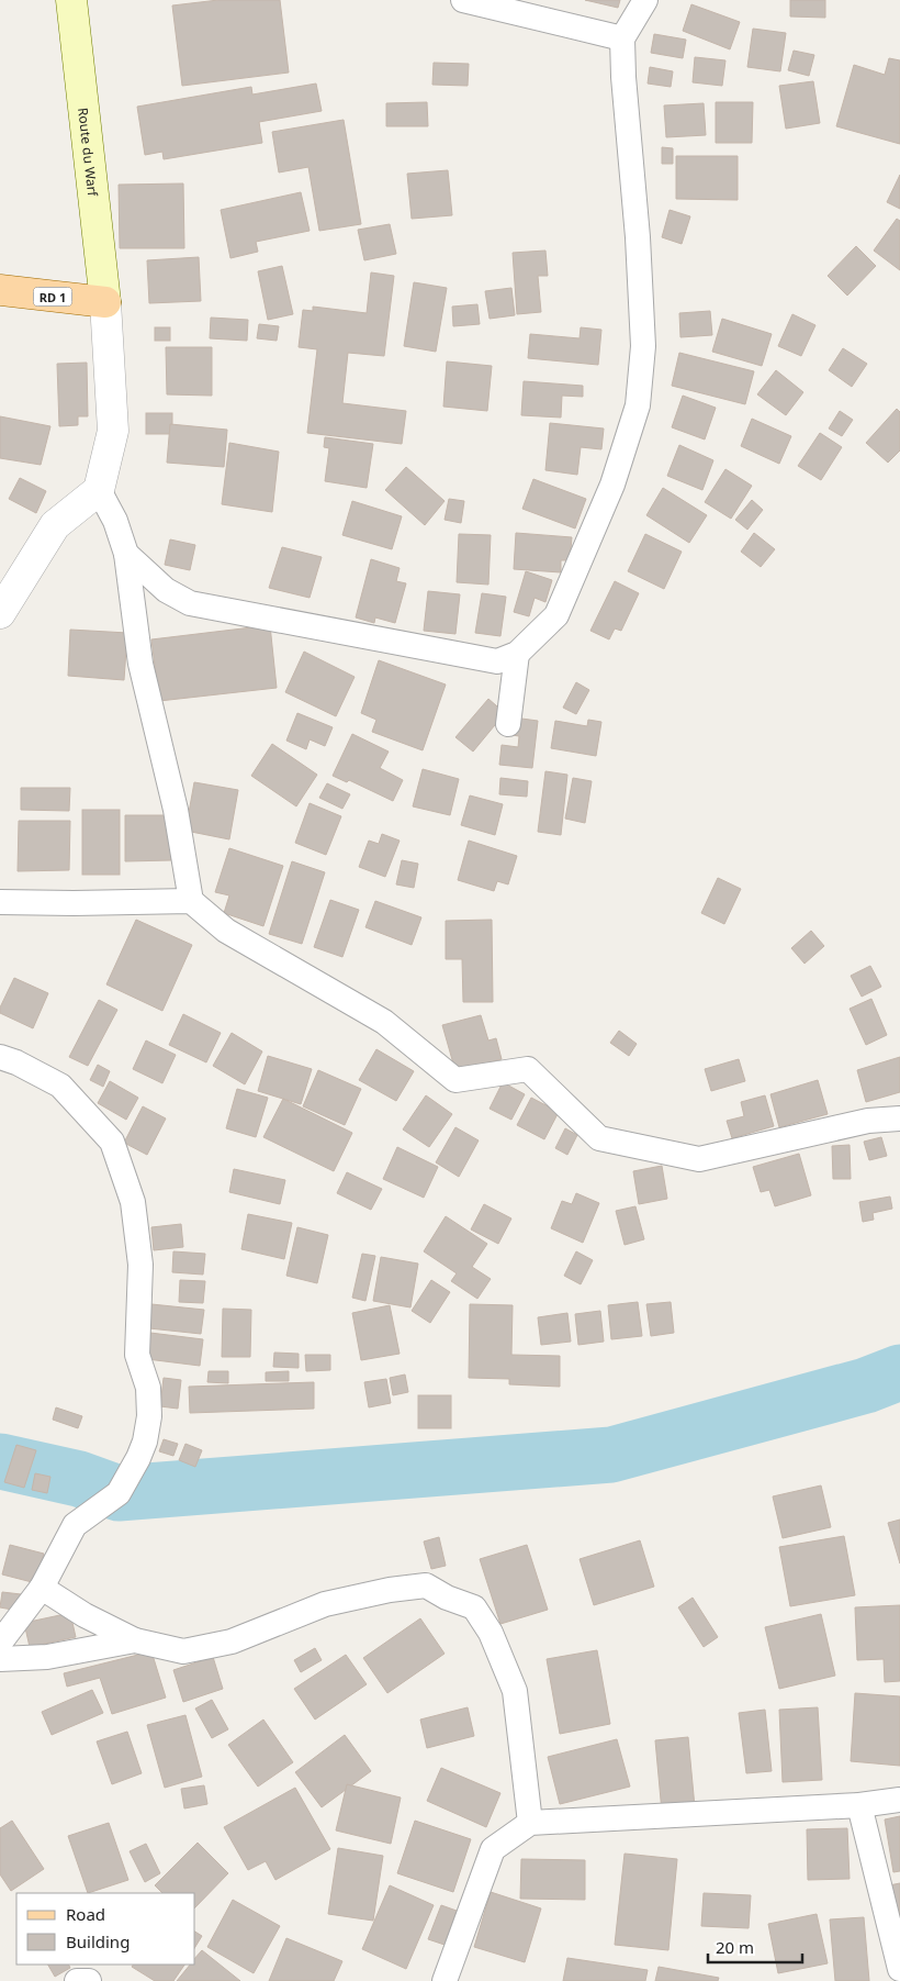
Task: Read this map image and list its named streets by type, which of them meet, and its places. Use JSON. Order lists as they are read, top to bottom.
{
  "streets": {
    "main road": ["Route du Warf", "RD 1"]
  },
  "crossings": [
    ["Route du Warf", "RD 1"]
  ],
  "legend": ["Road", "Building"],
  "scale_bar": "20 m"
}
